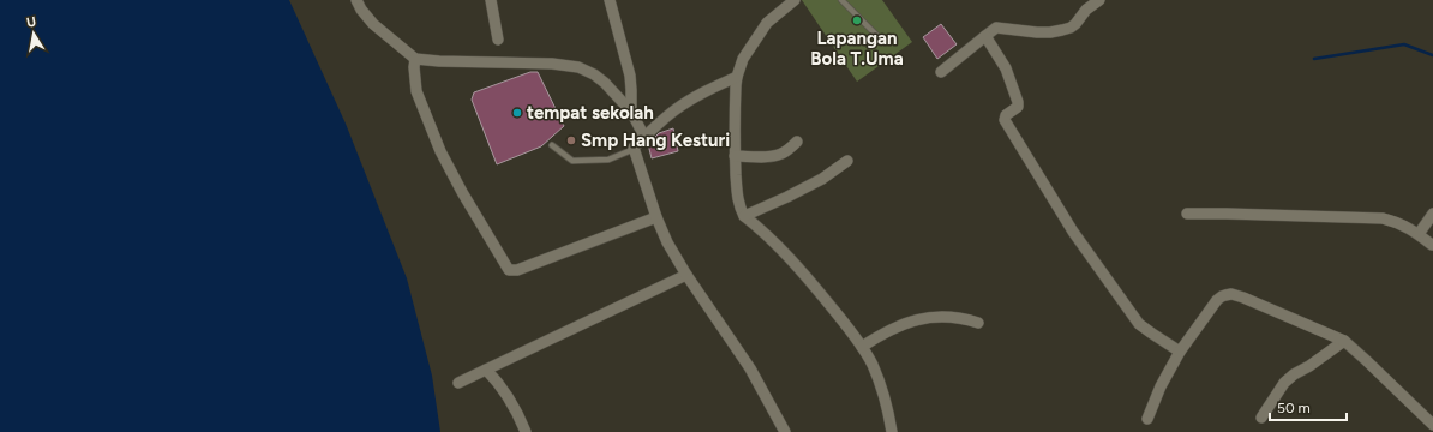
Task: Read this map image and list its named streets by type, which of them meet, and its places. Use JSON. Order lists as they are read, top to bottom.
{
  "places": ["Lapangan Bola T.Uma", "tempat sekolah", "Smp Hang Kesturi"],
  "scale_bar": "50 m",
  "north": "top"
}
